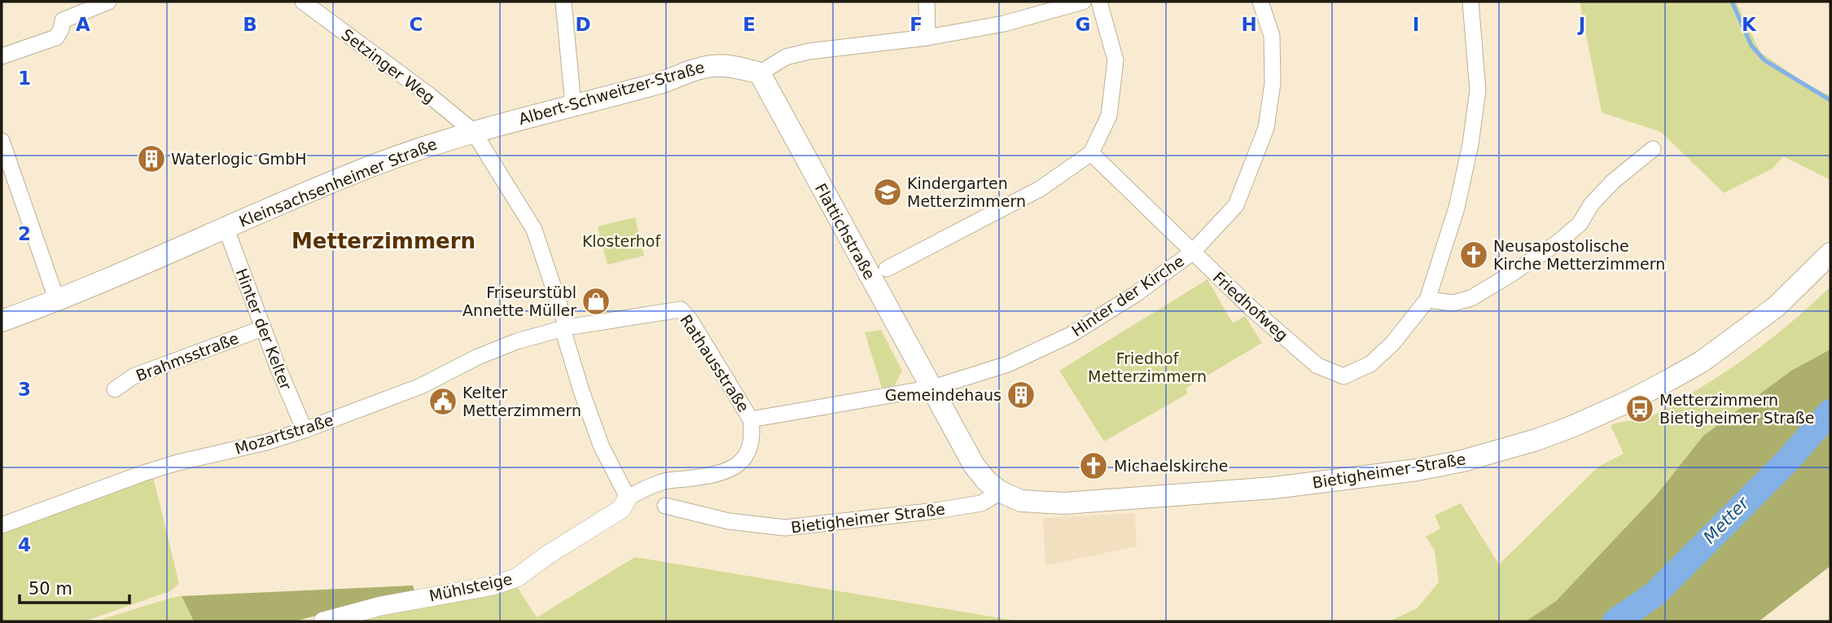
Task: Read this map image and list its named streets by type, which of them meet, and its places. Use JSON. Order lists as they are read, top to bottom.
{
  "streets": {
    "main road": [
      "Albert-Schweitzer-Straße",
      "Kleinsachsenheimer Straße",
      "Flattichstraße",
      "Bietigheimer Straße"
    ],
    "street": [
      "Setzinger Weg",
      "Hinter der Kirche",
      "Friedhofweg",
      "Hinter der Kelter",
      "Brahmsstraße",
      "Rathausstraße",
      "Mozartstraße",
      "Mühlsteige"
    ]
  },
  "crossings": [
    ["Setzinger Weg", "Albert-Schweitzer-Straße"],
    ["Setzinger Weg", "Kleinsachsenheimer Straße"],
    ["Albert-Schweitzer-Straße", "Kleinsachsenheimer Straße"],
    ["Albert-Schweitzer-Straße", "Flattichstraße"],
    ["Kleinsachsenheimer Straße", "Hinter der Kelter"],
    ["Flattichstraße", "Hinter der Kirche"],
    ["Flattichstraße", "Rathausstraße"],
    ["Flattichstraße", "Bietigheimer Straße"],
    ["Hinter der Kirche", "Friedhofweg"],
    ["Hinter der Kirche", "Rathausstraße"],
    ["Hinter der Kirche", "Bietigheimer Straße"],
    ["Hinter der Kelter", "Brahmsstraße"],
    ["Hinter der Kelter", "Mozartstraße"],
    ["Rathausstraße", "Mozartstraße"],
    ["Rathausstraße", "Bietigheimer Straße"]
  ],
  "districts": ["Metterzimmern"],
  "water": ["Metter"],
  "parks": ["Klosterhof", "Friedhof Metterzimmern"],
  "places": {
    "building": ["Waterlogic GmbH", "Gemeindehaus"],
    "school or university": ["Kindergarten Metterzimmern"],
    "church": ["Neusapostolische Kirche Metterzimmern", "Michaelskirche"],
    "shop": ["Friseurstübl Annette Müller"],
    "public building": ["Kelter Metterzimmern"],
    "bus stop": ["Metterzimmern Bietigheimer Straße"]
  },
  "scale_bar": "50 m",
  "grid": {
    "columns": [
      "A",
      "B",
      "C",
      "D",
      "E",
      "F",
      "G",
      "H",
      "I",
      "J",
      "K"
    ],
    "rows": [
      "1",
      "2",
      "3",
      "4"
    ]
  }
}
